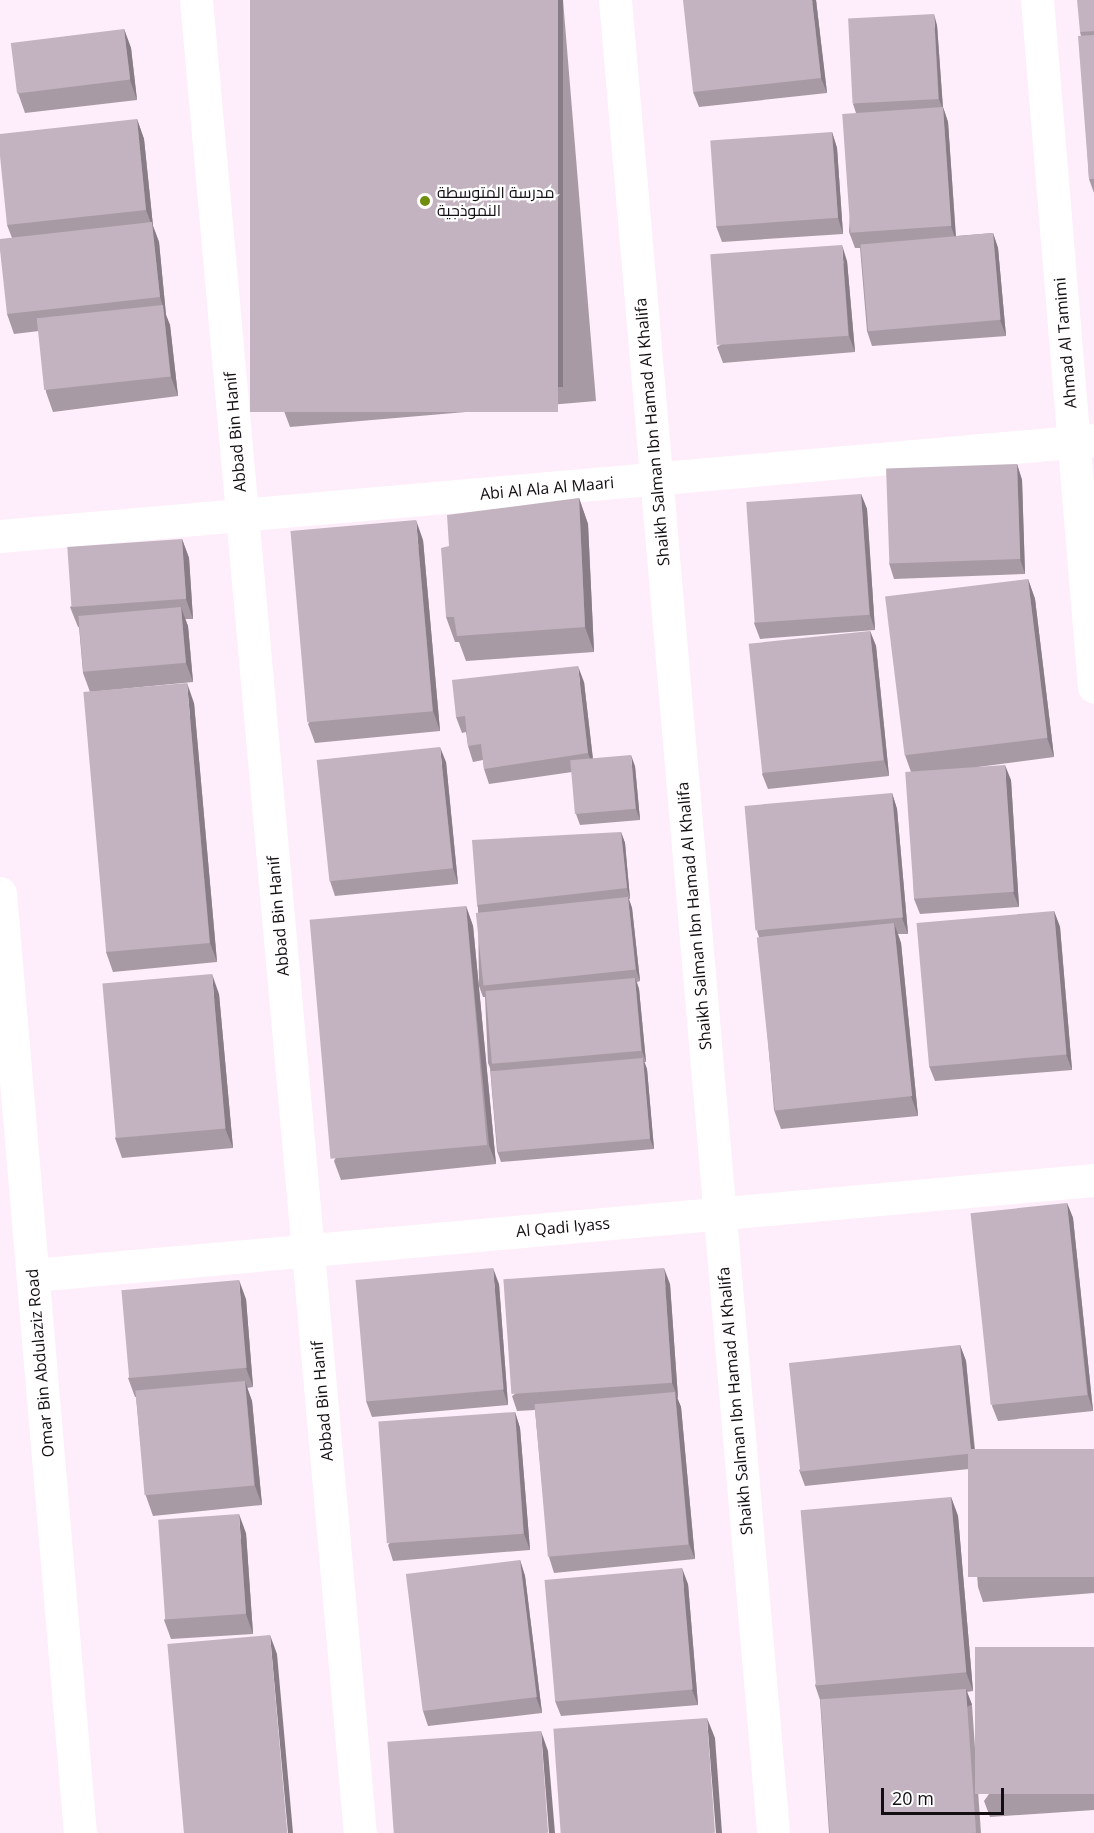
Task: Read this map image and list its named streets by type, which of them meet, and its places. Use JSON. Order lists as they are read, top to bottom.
{
  "streets": {
    "street": [
      "Ahmad Al Tamimi",
      "Abbad Bin Hanif",
      "Shaikh Salman Ibn Hamad Al Khalifa",
      "Abi Al Ala Al Maari",
      "Al Qadi Iyass",
      "Omar Bin Abdulaziz Road"
    ]
  },
  "crossings": [
    ["Ahmad Al Tamimi", "Abi Al Ala Al Maari"],
    ["Abbad Bin Hanif", "Abi Al Ala Al Maari"],
    ["Abbad Bin Hanif", "Al Qadi Iyass"],
    ["Shaikh Salman Ibn Hamad Al Khalifa", "Abi Al Ala Al Maari"],
    ["Shaikh Salman Ibn Hamad Al Khalifa", "Al Qadi Iyass"],
    ["Al Qadi Iyass", "Omar Bin Abdulaziz Road"]
  ],
  "places": ["مدرسة المتوسطة النموذجية"],
  "scale_bar": "20 m"
}
